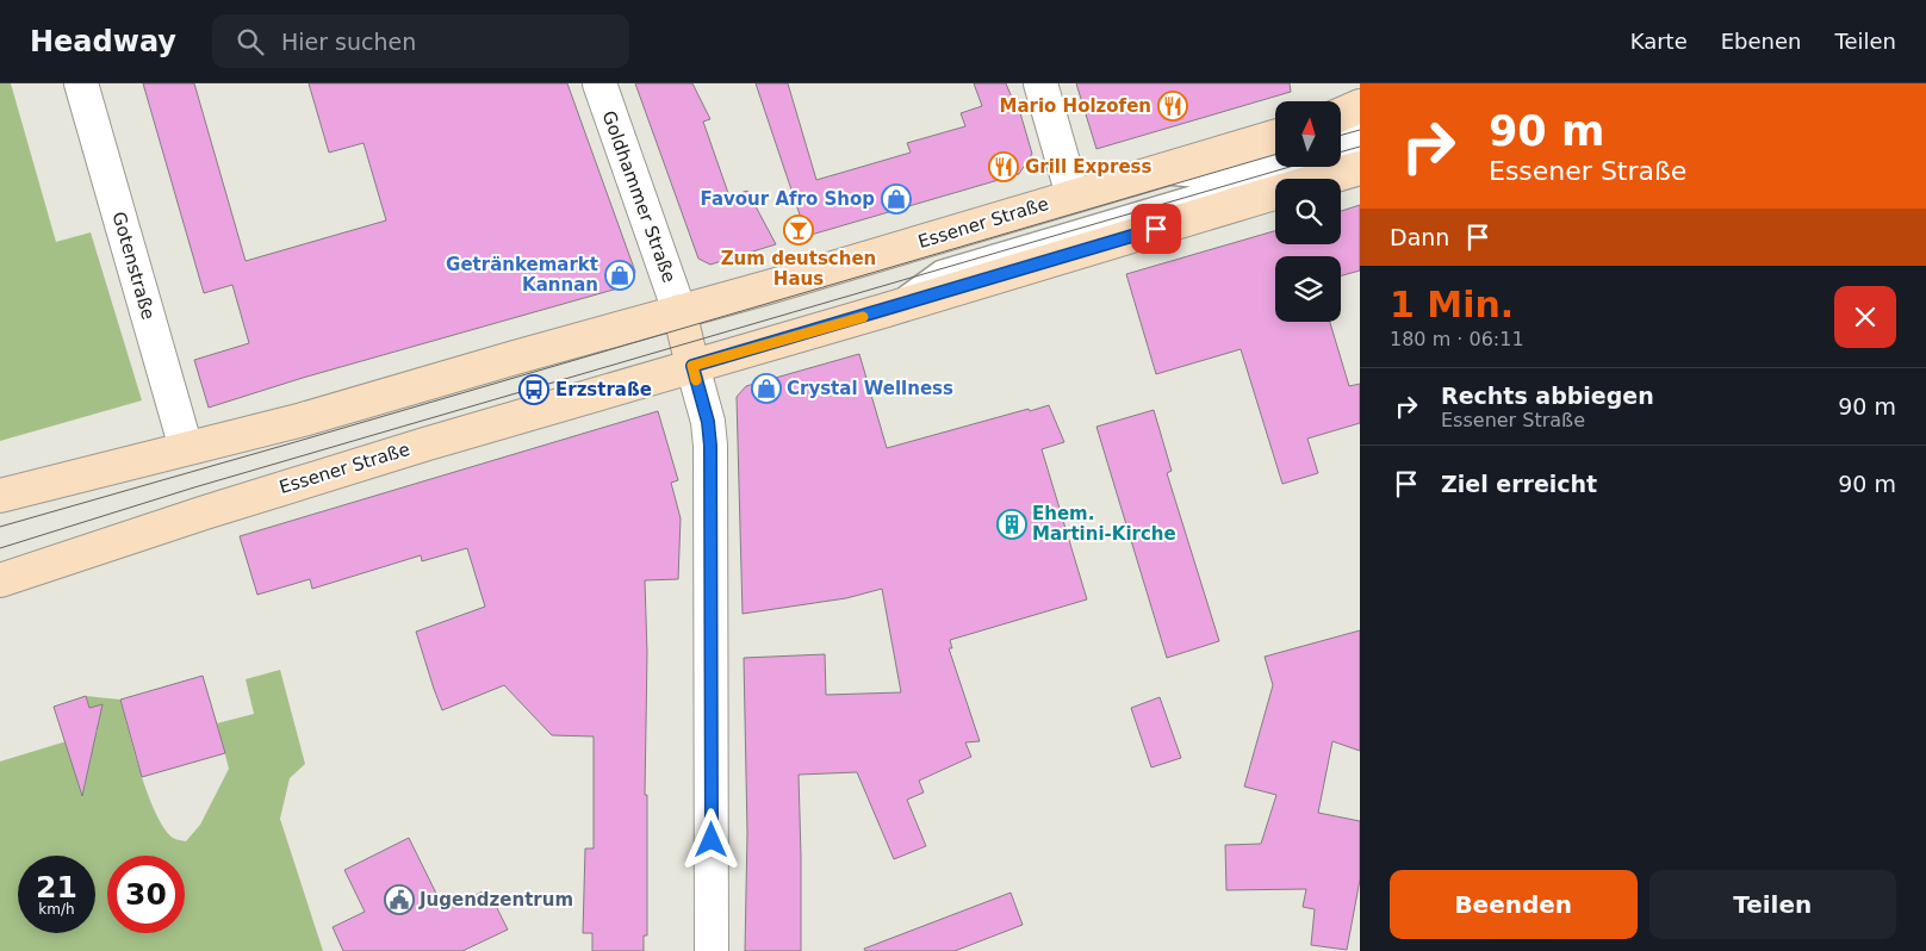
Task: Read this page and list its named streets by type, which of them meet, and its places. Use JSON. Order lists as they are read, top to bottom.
{
  "streets": {
    "main road": ["Essener Straße"],
    "street": ["Goldhammer Straße", "Gotenstraße"]
  },
  "crossings": [
    ["Goldhammer Straße", "Essener Straße"],
    ["Essener Straße", "Gotenstraße"]
  ],
  "places": {
    "restaurant": ["Mario Holzofen", "Grill Express"],
    "shop": ["Favour Afro Shop", "Getränkemarkt Kannan", "Crystal Wellness"],
    "bar": ["Zum deutschen Haus"],
    "bus stop": ["Erzstraße"],
    "building": ["Ehem. Martini-Kirche"],
    "public building": ["Jugendzentrum"]
  },
  "north": "top",
  "page": {
    "header": "Headway",
    "search": "Hier suchen",
    "nav": ["Karte", "Ebenen", "Teilen"],
    "turn": ["90 m", "Essener Straße"],
    "then": "Dann",
    "heading": ["1 Min.", "180 m · 06:11"],
    "list": [
      {
        "name": "Rechts abbiegen",
        "note": "Essener Straße",
        "value": "90 m"
      },
      {
        "name": "Ziel erreicht",
        "value": "90 m"
      }
    ],
    "speed": "21 km/h",
    "limit": "30",
    "buttons": ["Beenden", "Teilen"]
  }
}
